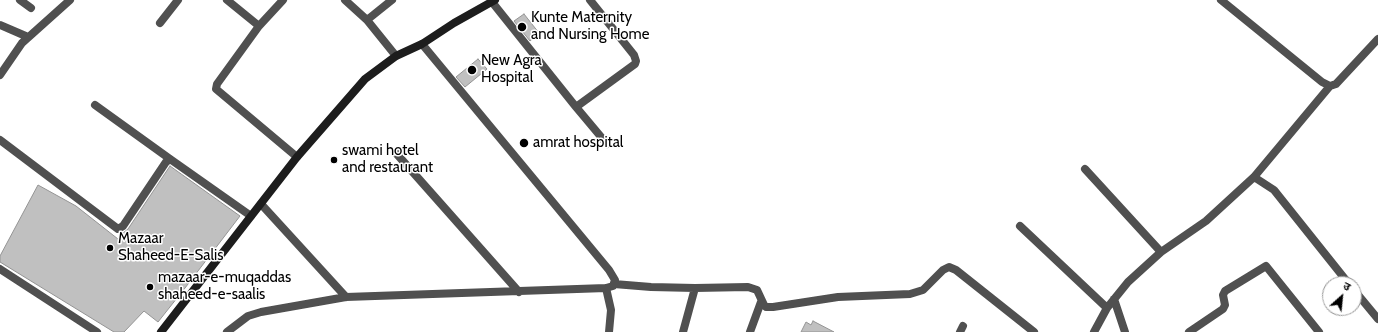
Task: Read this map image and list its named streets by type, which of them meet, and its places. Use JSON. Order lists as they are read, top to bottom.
{
  "places": [
    "Kunte Maternity and Nursing Home",
    "New Agra Hospital",
    "amrat hospital",
    "swami hotel and restaurant",
    "Mazaar Shaheed-E-Salis",
    "mazaar-e-muqaddas shaheed-e-saalis"
  ],
  "north": "top right"
}
